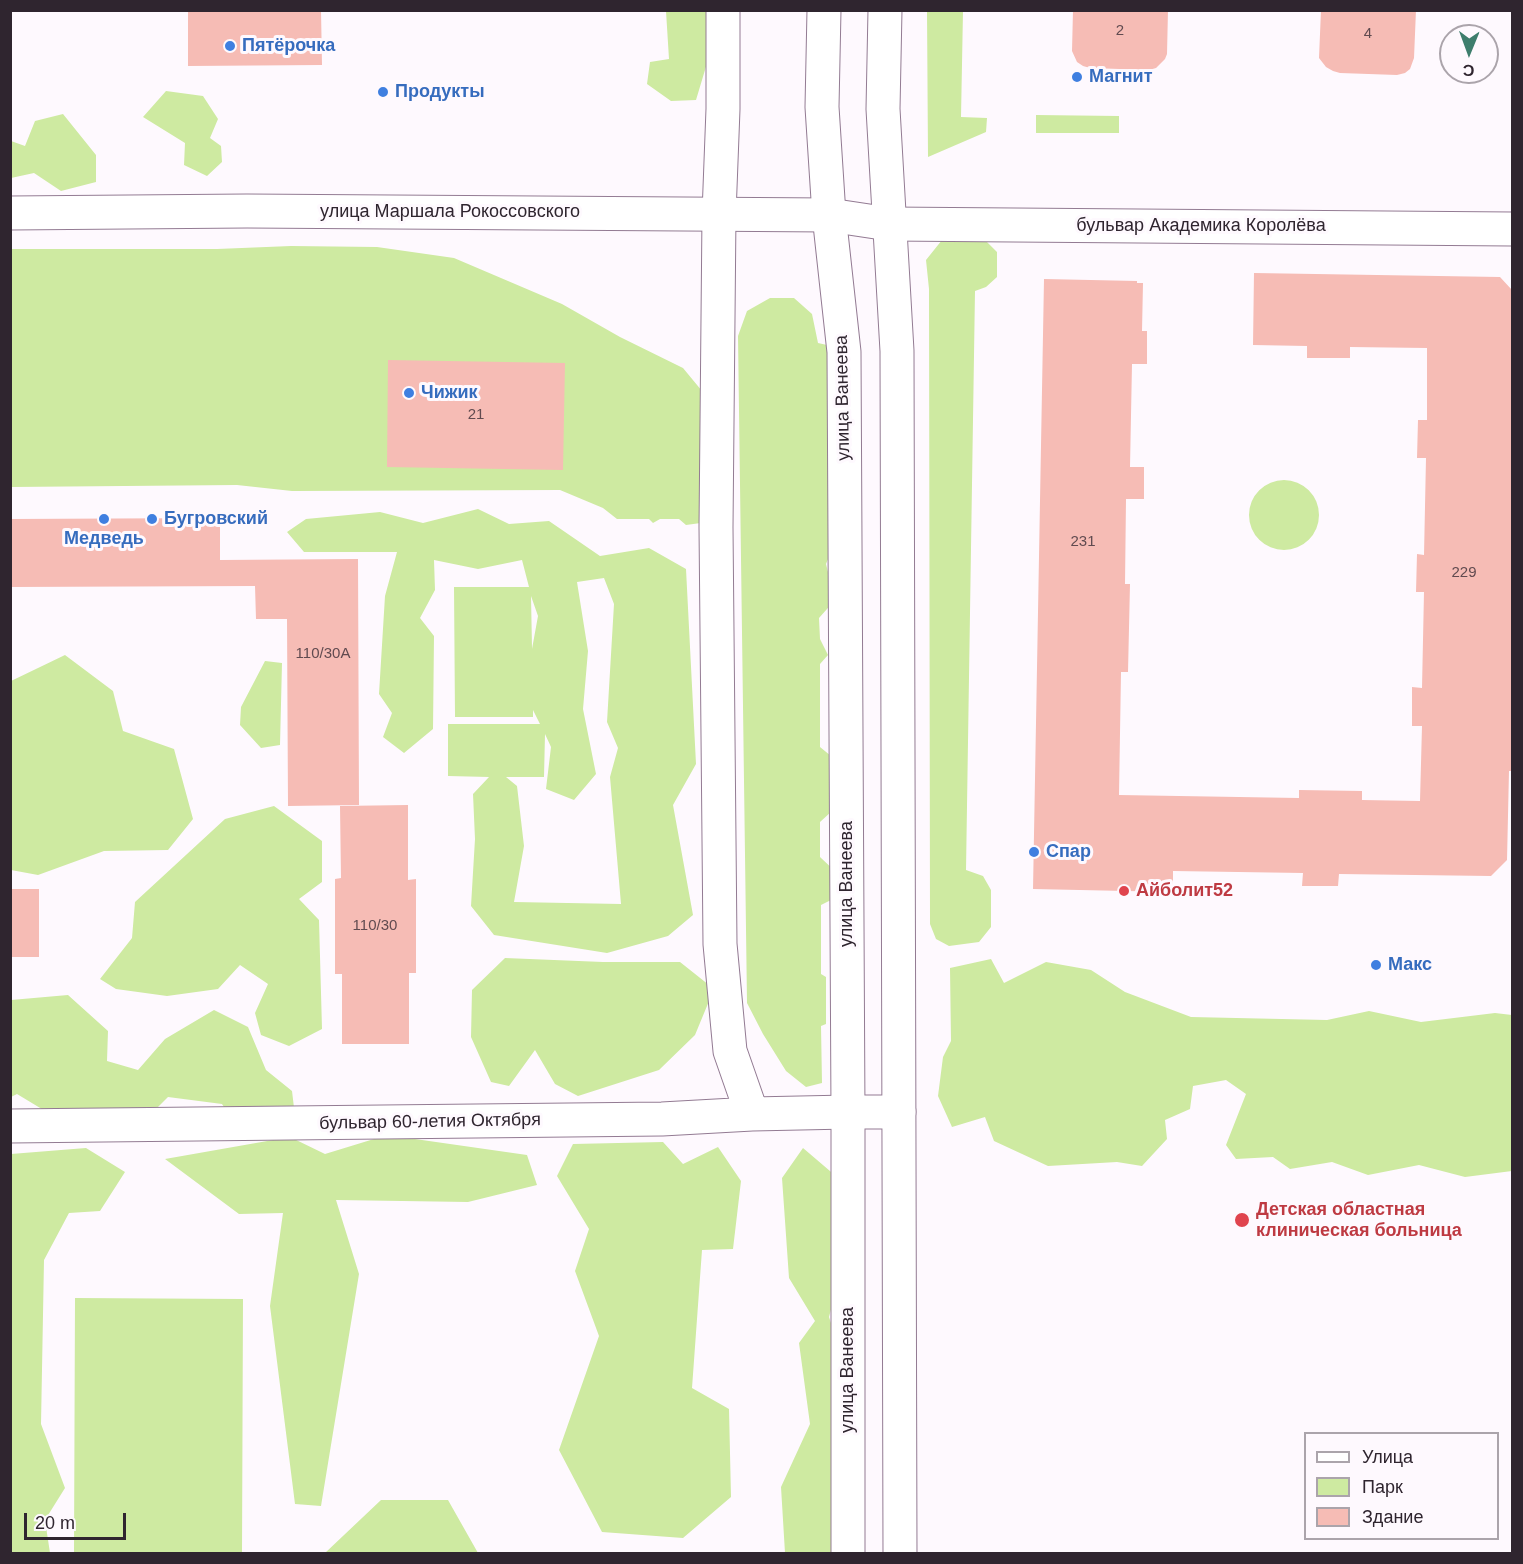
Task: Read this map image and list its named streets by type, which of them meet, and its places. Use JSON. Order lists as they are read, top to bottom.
{
  "streets": {
    "street": [
      "улица Маршала Рокоссовского",
      "бульвар Академика Королёва",
      "улица Ванеева",
      "бульвар 60-летия Октября"
    ]
  },
  "crossings": [
    ["улица Маршала Рокоссовского", "бульвар Академика Королёва"],
    ["улица Маршала Рокоссовского", "улица Ванеева"],
    ["улица Ванеева", "бульвар 60-летия Октября"]
  ],
  "places": [
    "Пятёрочка",
    "Магнит",
    "Продукты",
    "Чижик",
    "Медведь",
    "Бугровский",
    "Спар",
    "Айболит52",
    "Макс",
    "Детская областная клиническая больница"
  ],
  "house_numbers": [
    "2",
    "4",
    "21",
    "231",
    "229",
    "110/30А",
    "110/30"
  ],
  "legend": ["Улица", "Парк", "Здание"],
  "scale_bar": "20 m",
  "north": "bottom"
}
